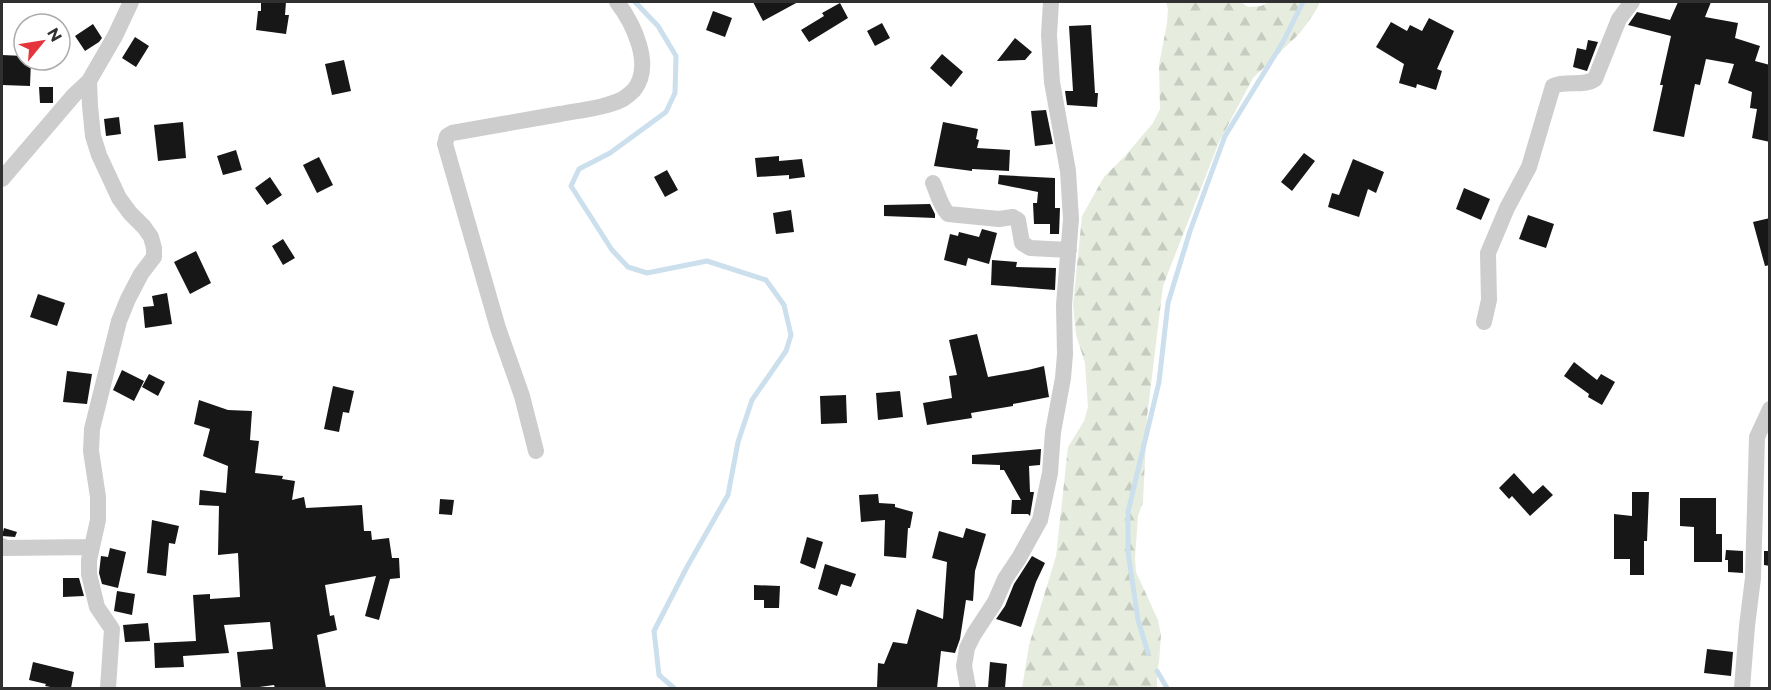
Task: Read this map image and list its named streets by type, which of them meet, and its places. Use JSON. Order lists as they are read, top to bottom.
{
  "north": "top right"
}
